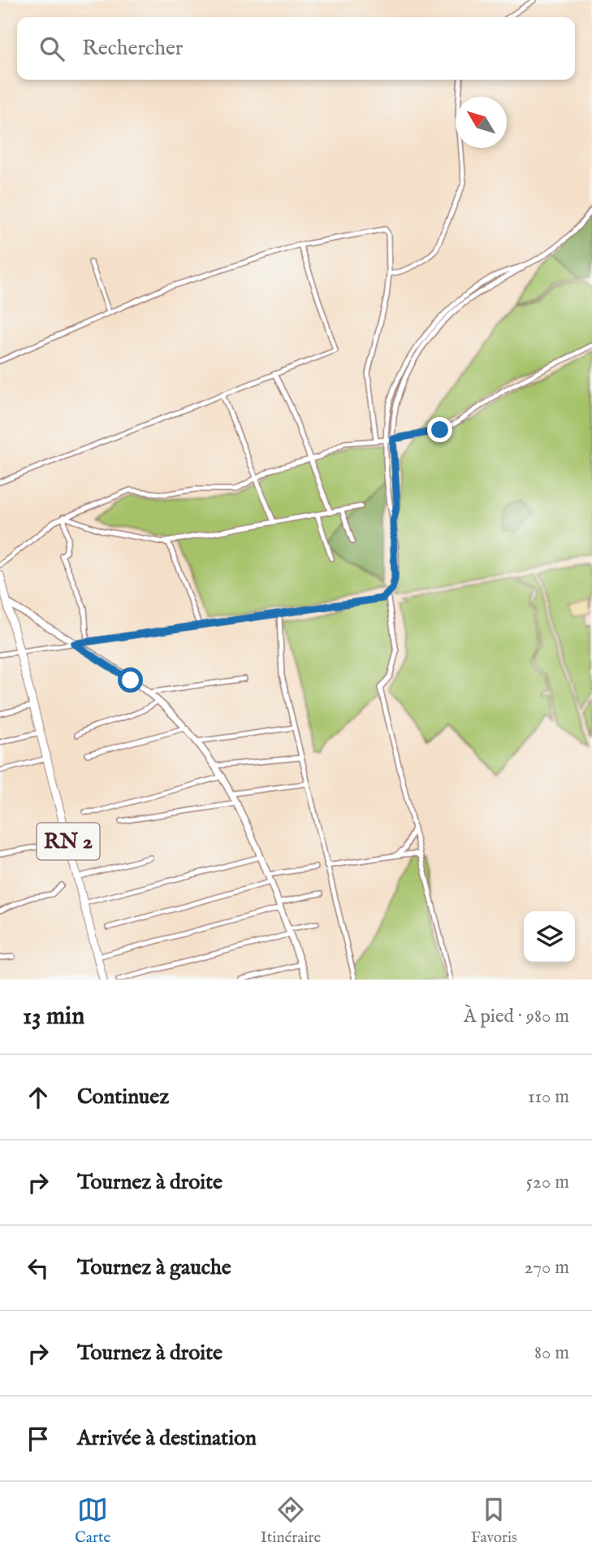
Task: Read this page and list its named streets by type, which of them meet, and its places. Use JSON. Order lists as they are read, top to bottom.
{
  "streets": {
    "highway": ["RN 2"]
  },
  "north": "top left",
  "page": {
    "search": "Rechercher",
    "heading": ["13 min", "À pied · 980 m"],
    "list": [
      ["Continuez", "110 m"],
      ["Tournez à droite", "520 m"],
      ["Tournez à gauche", "270 m"],
      ["Tournez à droite", "80 m"],
      "Arrivée à destination"
    ],
    "nav": ["Carte", "Itinéraire", "Favoris"]
  }
}
